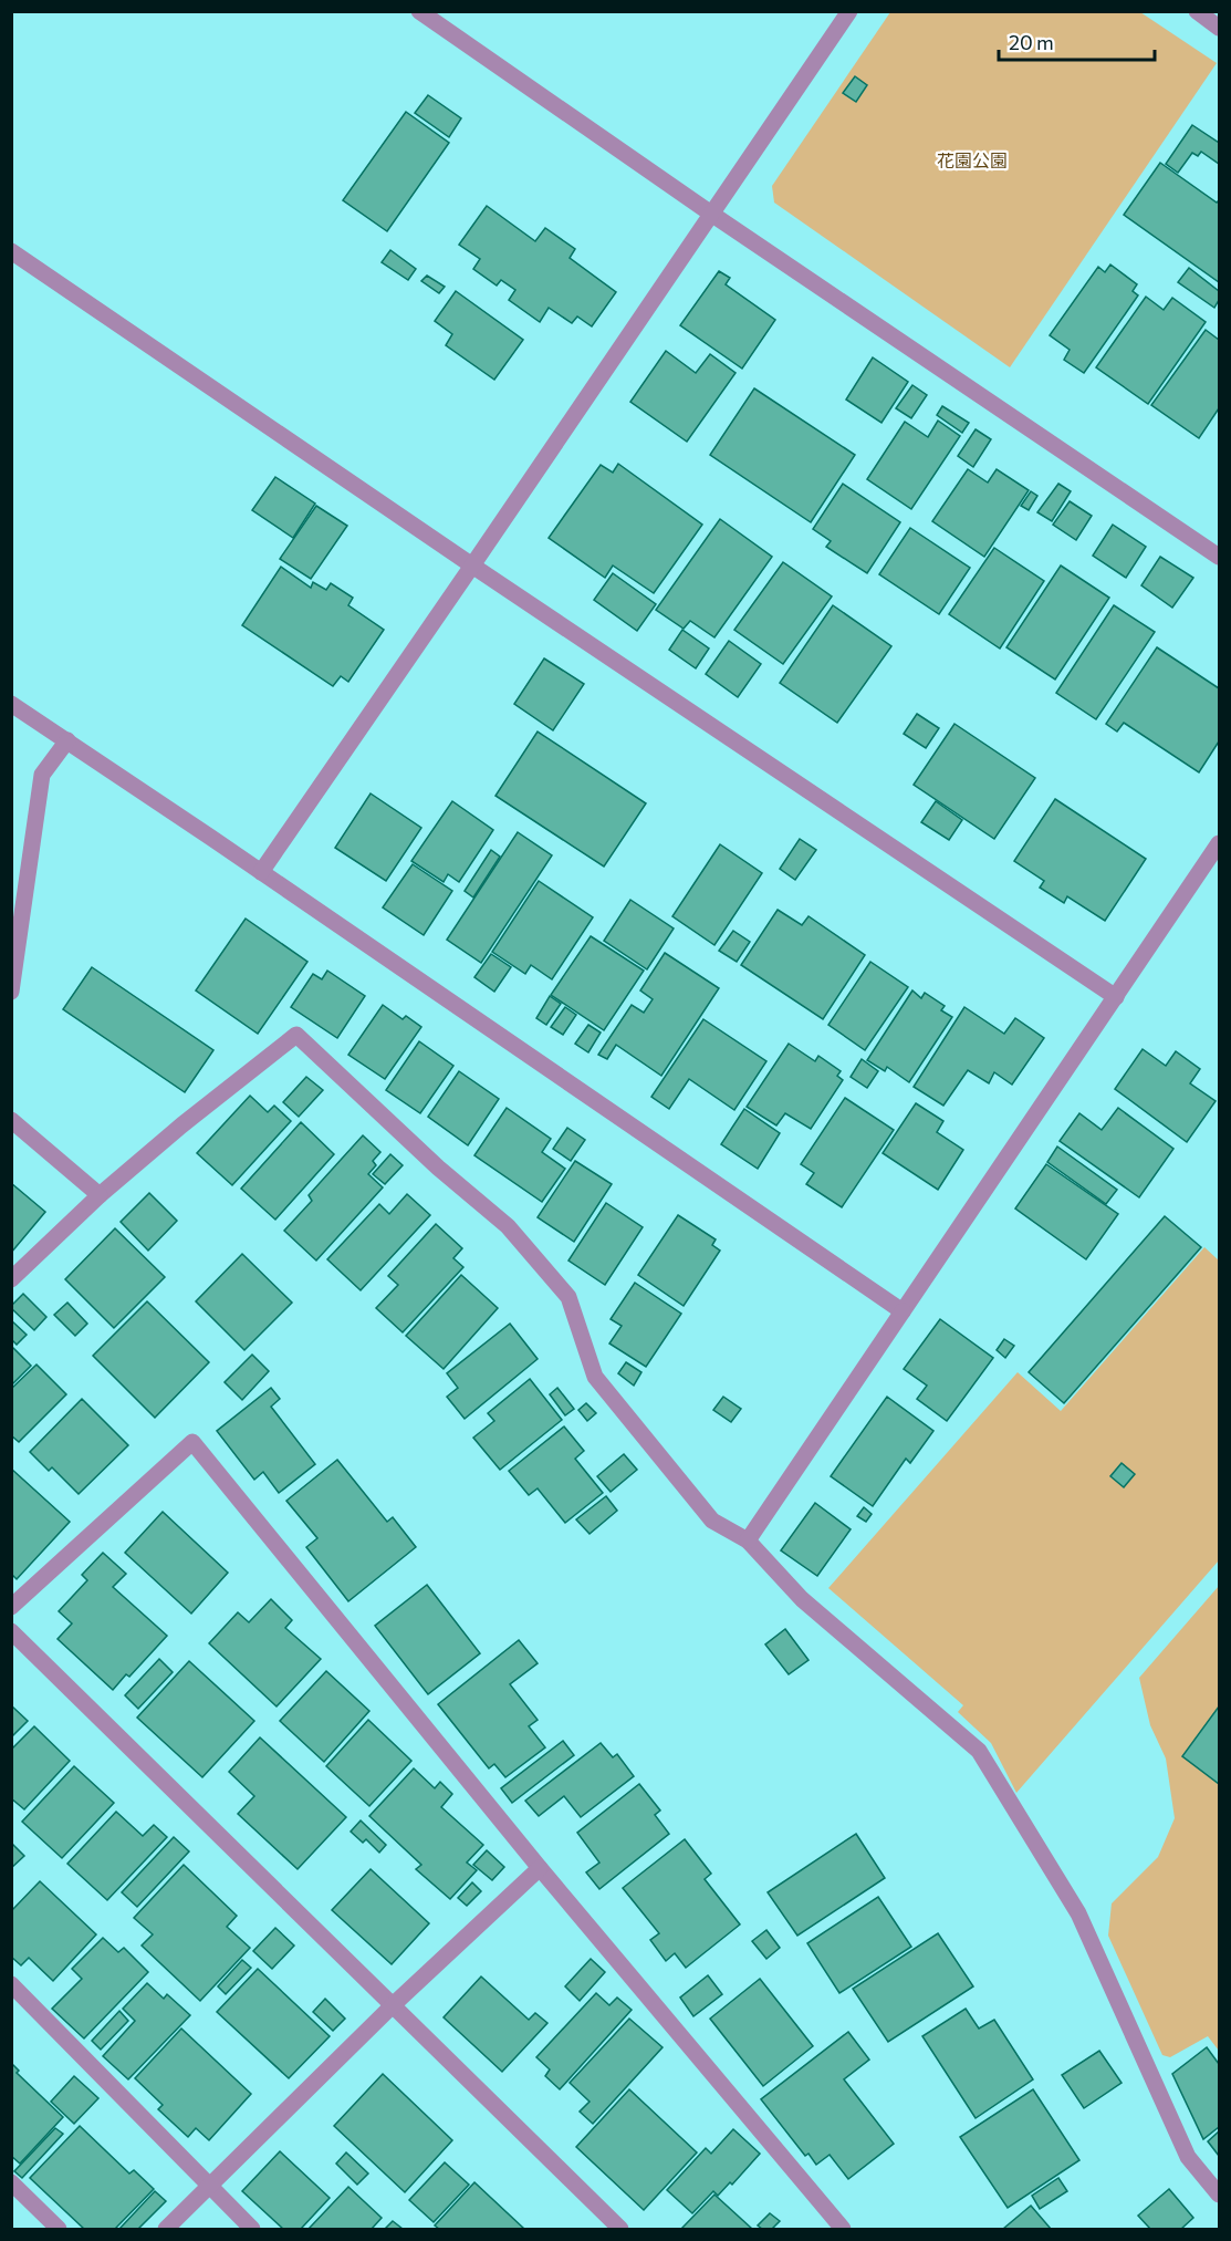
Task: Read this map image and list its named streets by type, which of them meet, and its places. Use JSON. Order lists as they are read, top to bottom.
{
  "parks": ["花園公園"],
  "scale_bar": "20 m"
}
